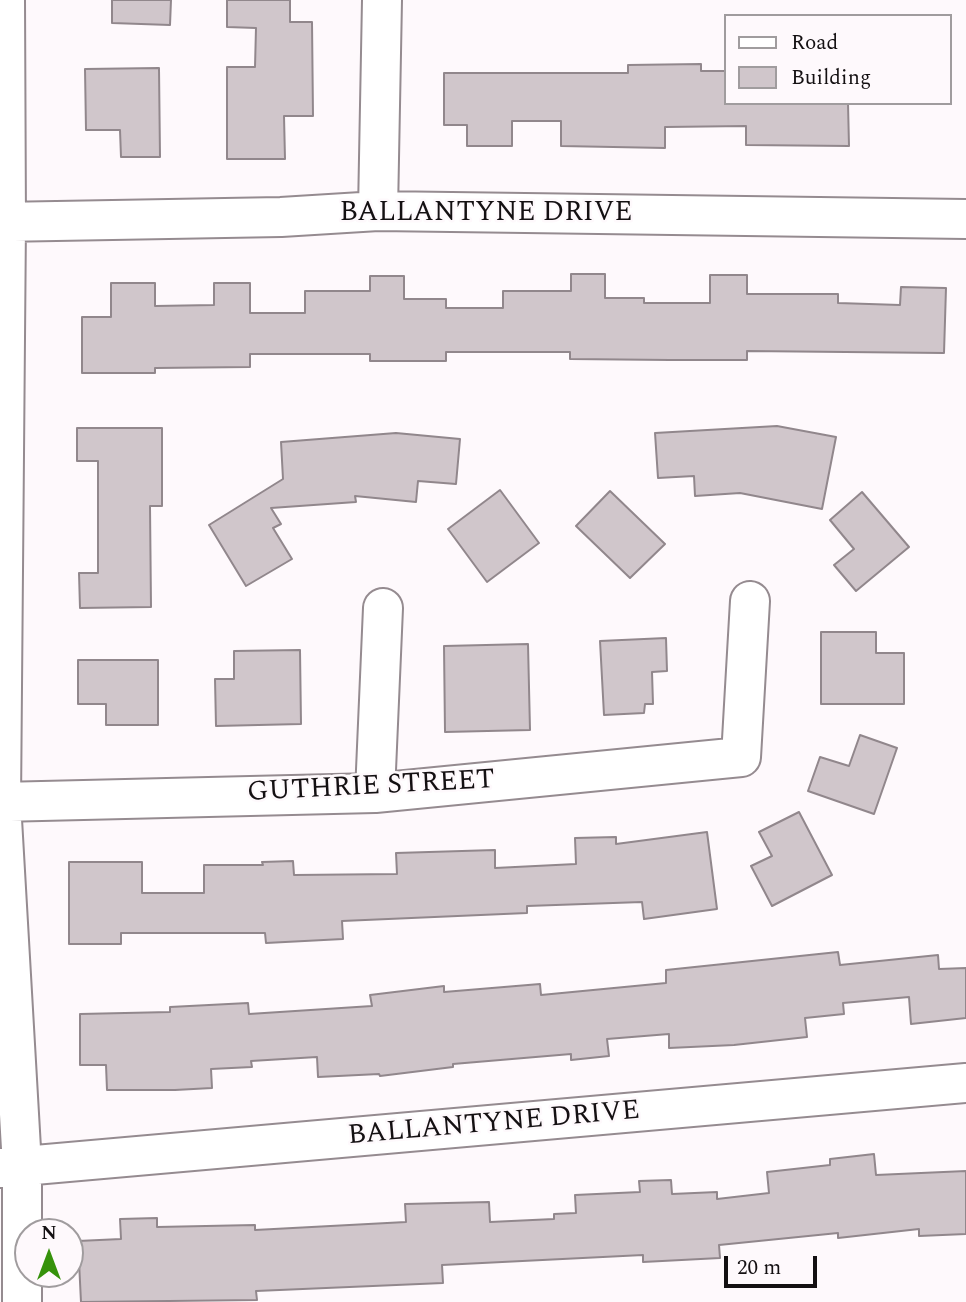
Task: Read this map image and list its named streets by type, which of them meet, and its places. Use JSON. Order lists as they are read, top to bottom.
{
  "streets": {
    "street": ["BALLANTYNE DRIVE", "GUTHRIE STREET"]
  },
  "legend": ["Road", "Building"],
  "scale_bar": "20 m",
  "north": "top"
}
